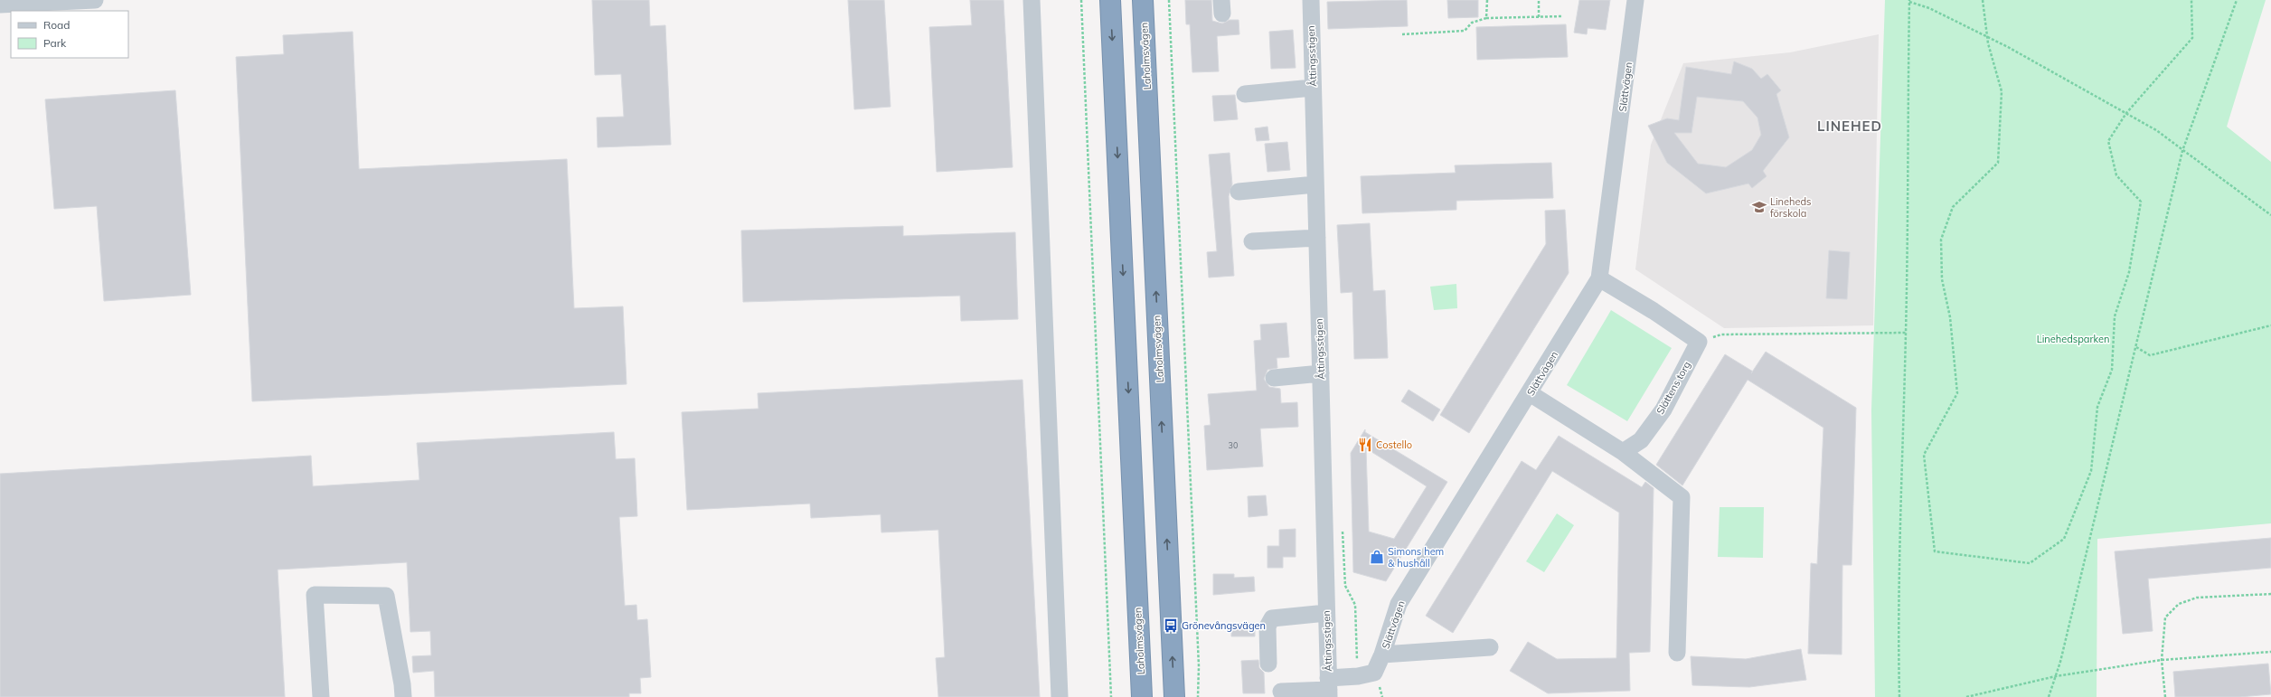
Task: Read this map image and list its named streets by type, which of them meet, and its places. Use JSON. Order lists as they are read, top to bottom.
{
  "streets": {
    "highway": ["Laholmsvägen"],
    "street": ["Åttingsstigen", "Slättvägen", "Slättens torg"]
  },
  "crossings": [
    ["Åttingsstigen", "Slättvägen"]
  ],
  "districts": ["LINEHED"],
  "parks": ["Linehedsparken"],
  "places": {
    "school or university": ["Lineheds förskola"],
    "restaurant": ["Costello"],
    "shop": ["Simons hem & hushåll"],
    "bus stop": ["Grönevångsvägen"]
  },
  "house_numbers": ["30"],
  "legend": ["Road", "Park"]
}
